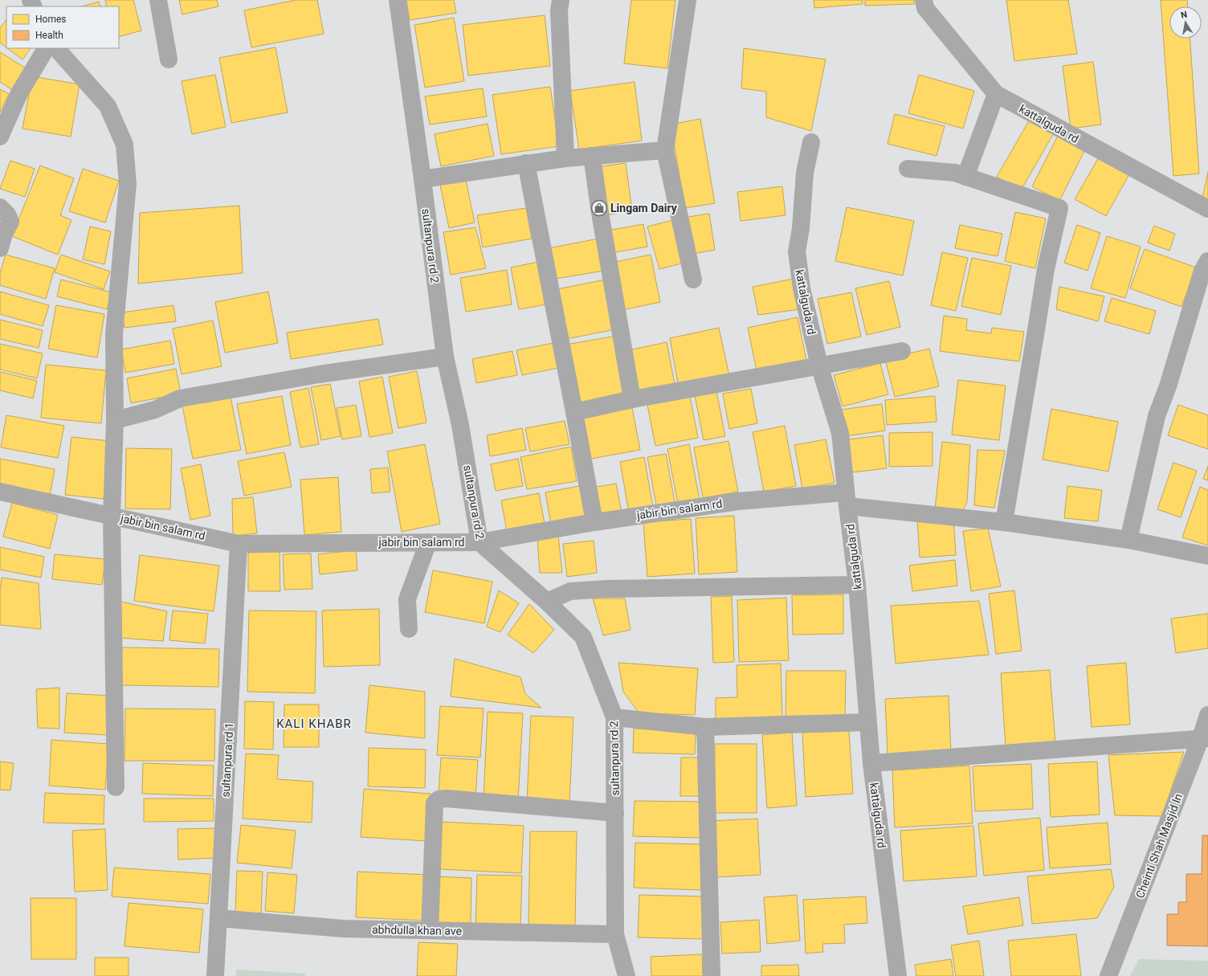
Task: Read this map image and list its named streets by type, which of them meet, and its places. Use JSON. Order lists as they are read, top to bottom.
{
  "streets": {
    "street": [
      "kattalguda rd",
      "sultanpura rd 2",
      "jabir bin salam rd",
      "sultanpura rd 1",
      "Cheinti Shah Masjid ln",
      "abhdulla khan ave"
    ]
  },
  "crossings": [
    ["kattalguda rd", "jabir bin salam rd"],
    ["sultanpura rd 2", "jabir bin salam rd"],
    ["sultanpura rd 2", "abhdulla khan ave"],
    ["jabir bin salam rd", "sultanpura rd 1"],
    ["sultanpura rd 1", "abhdulla khan ave"]
  ],
  "districts": ["KALI KHABR"],
  "places": {
    "shop": ["Lingam Dairy"]
  },
  "legend": ["Homes", "Health"],
  "north": "top"
}
